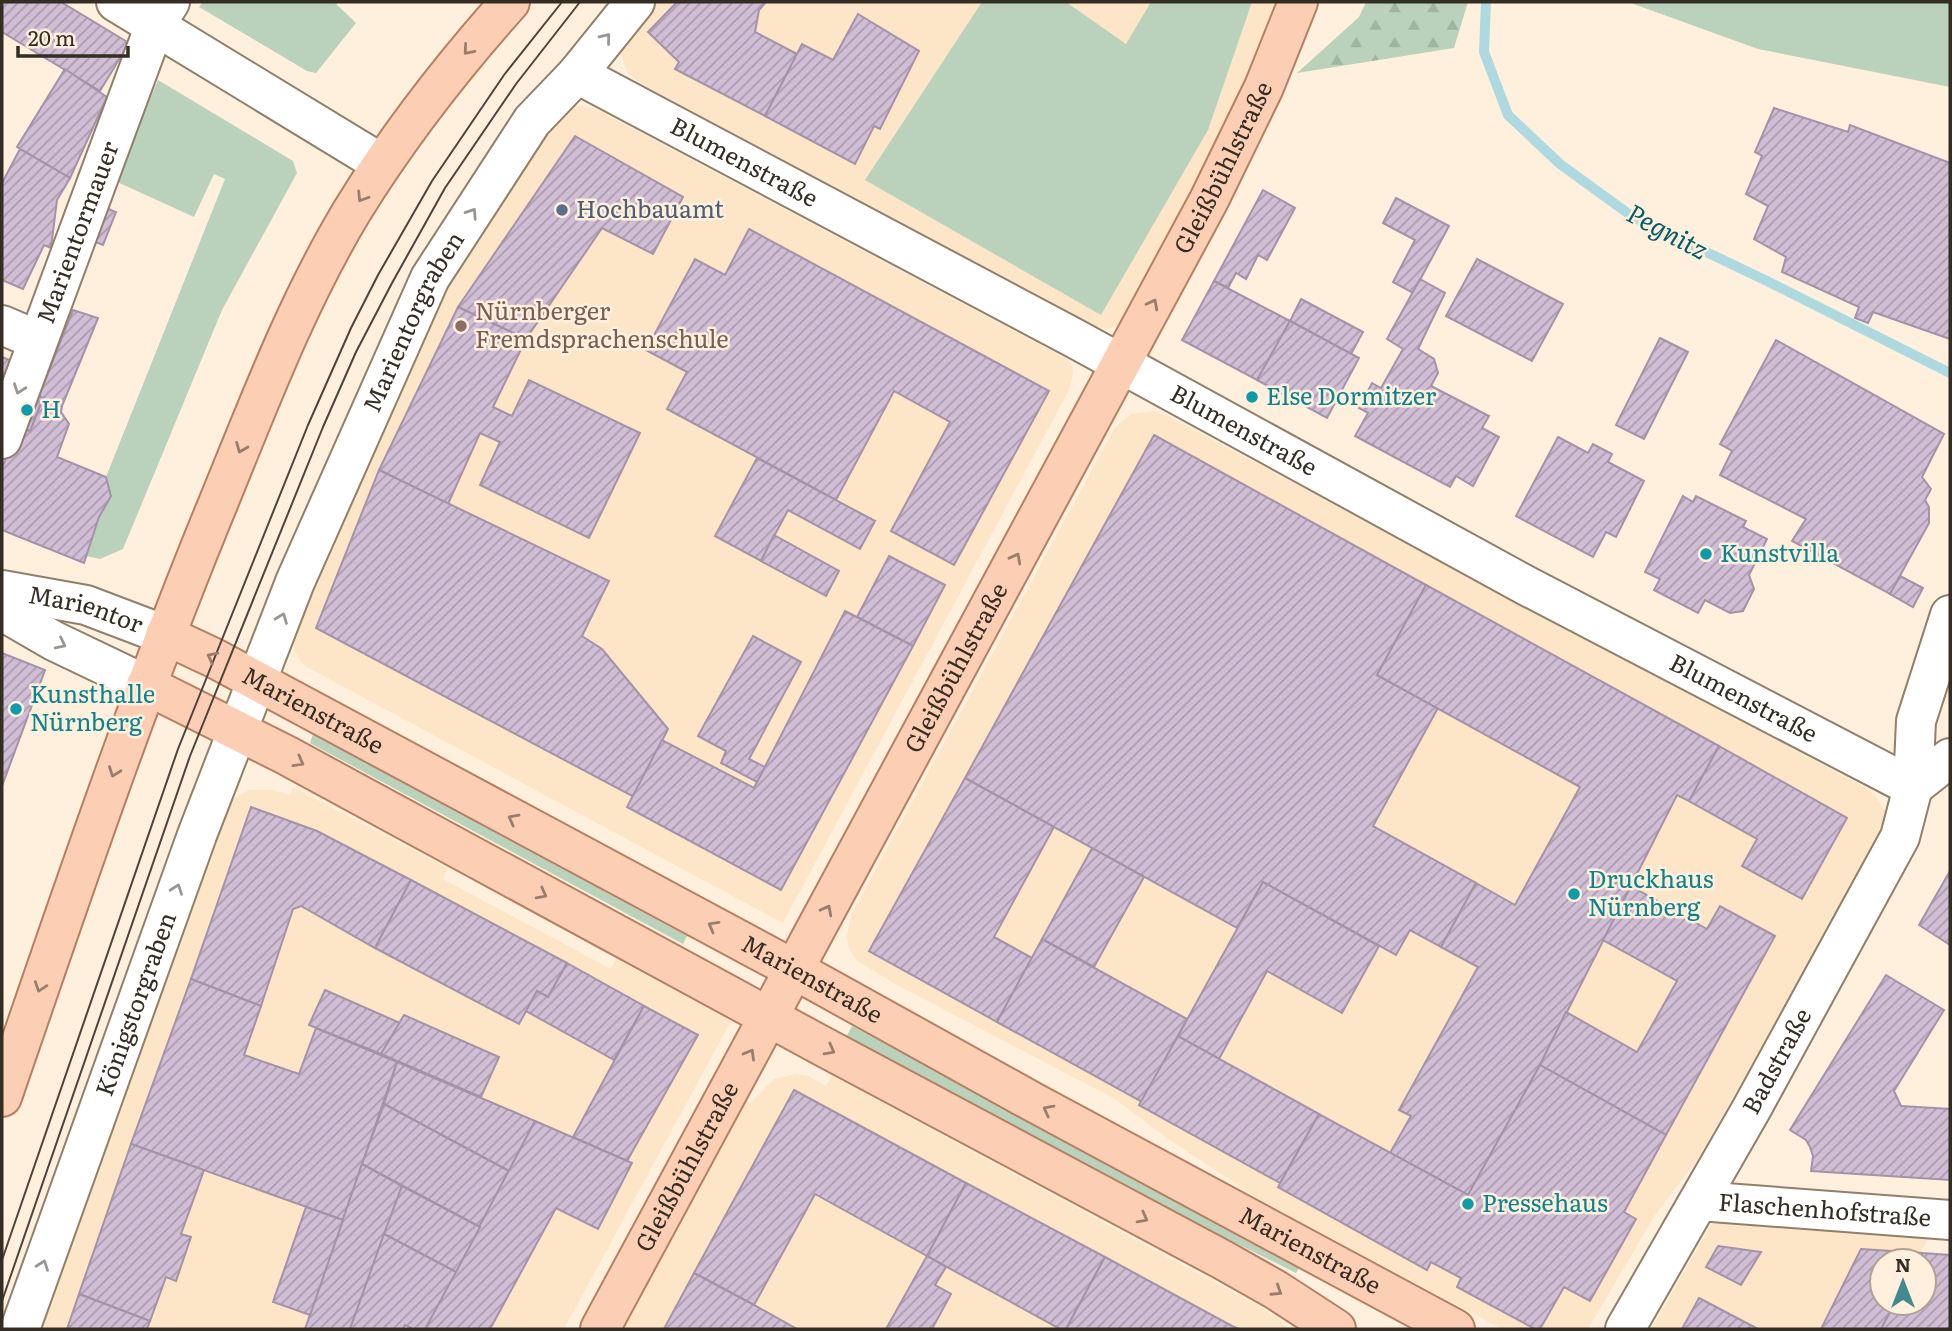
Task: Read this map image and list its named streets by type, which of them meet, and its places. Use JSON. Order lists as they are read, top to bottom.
{
  "streets": {
    "main road": ["Gleißbühlstraße", "Marienstraße"],
    "street": [
      "Blumenstraße",
      "Marientormauer",
      "Marientorgraben",
      "Marientor",
      "Königstorgraben",
      "Badstraße",
      "Flaschenhofstraße"
    ]
  },
  "crossings": [
    ["Blumenstraße", "Gleißbühlstraße"],
    ["Blumenstraße", "Marientorgraben"],
    ["Blumenstraße", "Badstraße"],
    ["Gleißbühlstraße", "Marienstraße"],
    ["Marientorgraben", "Marienstraße"],
    ["Marientorgraben", "Königstorgraben"],
    ["Marientor", "Marienstraße"],
    ["Marienstraße", "Königstorgraben"],
    ["Badstraße", "Flaschenhofstraße"]
  ],
  "one_way": ["Gleißbühlstraße", "Marientorgraben", "Königstorgraben"],
  "water": ["Pegnitz"],
  "places": [
    "Hochbauamt",
    "Nürnberger Fremdsprachenschule",
    "Else Dormitzer",
    "H",
    "Kunstvilla",
    "Kunsthalle Nürnberg",
    "Druckhaus Nürnberg",
    "Pressehaus"
  ],
  "scale_bar": "20 m",
  "north": "top"
}
